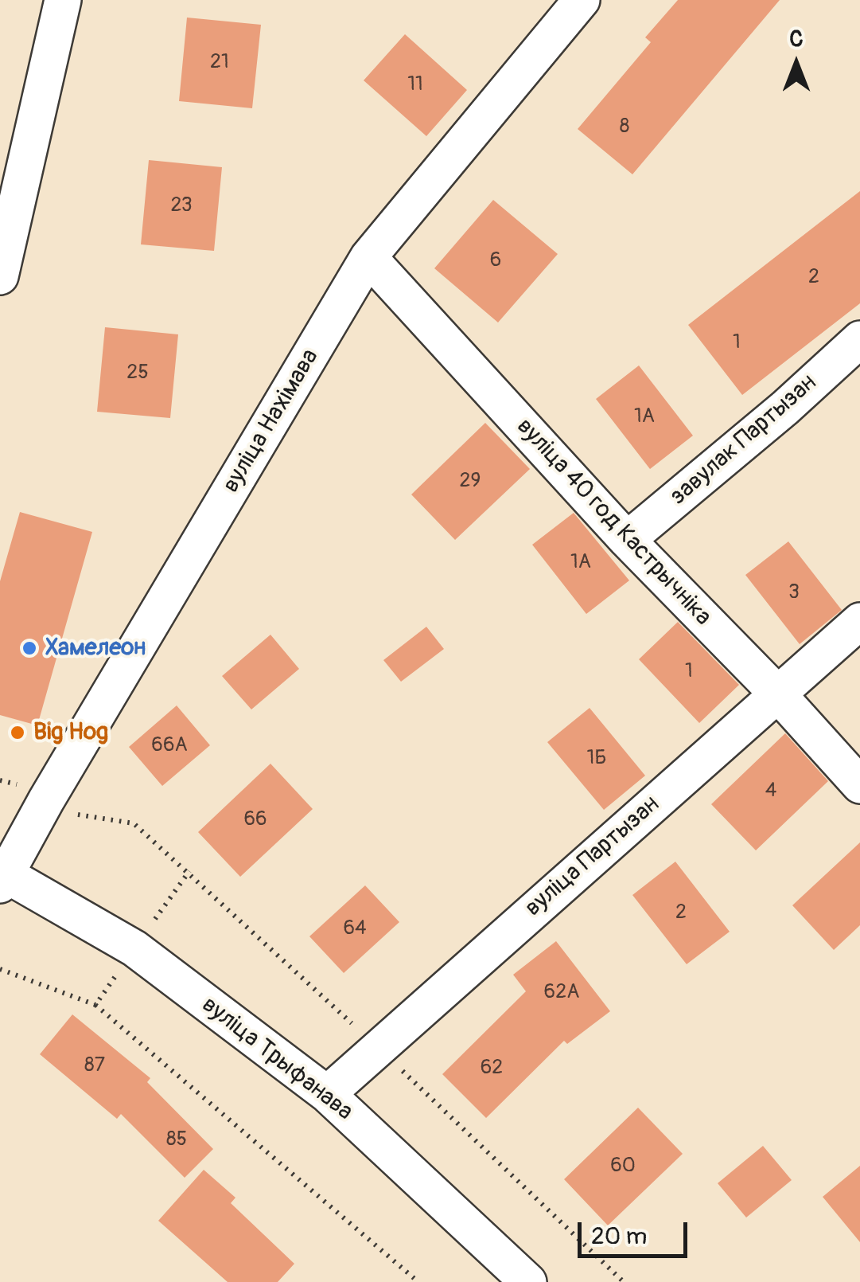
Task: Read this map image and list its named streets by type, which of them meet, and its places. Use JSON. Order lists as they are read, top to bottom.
{
  "streets": {
    "street": [
      "вуліца Нахімава",
      "завулак Партызан",
      "вуліца 40 год Кастрычніка",
      "вуліца Партызан",
      "вуліца Трыфанава"
    ]
  },
  "crossings": [
    ["вуліца Нахімава", "вуліца 40 год Кастрычніка"],
    ["вуліца Нахімава", "вуліца Трыфанава"],
    ["завулак Партызан", "вуліца 40 год Кастрычніка"],
    ["вуліца 40 год Кастрычніка", "вуліца Партызан"],
    ["вуліца Партызан", "вуліца Трыфанава"]
  ],
  "places": ["Хамелеон", "Big Hog"],
  "house_numbers": [
    "21",
    "11",
    "8",
    "23",
    "6",
    "2",
    "1",
    "25",
    "1А",
    "29",
    "1А",
    "3",
    "1",
    "66А",
    "1Б",
    "4",
    "66",
    "2",
    "64",
    "62А",
    "87",
    "62",
    "85",
    "60"
  ],
  "scale_bar": "20 m",
  "north": "top"
}
